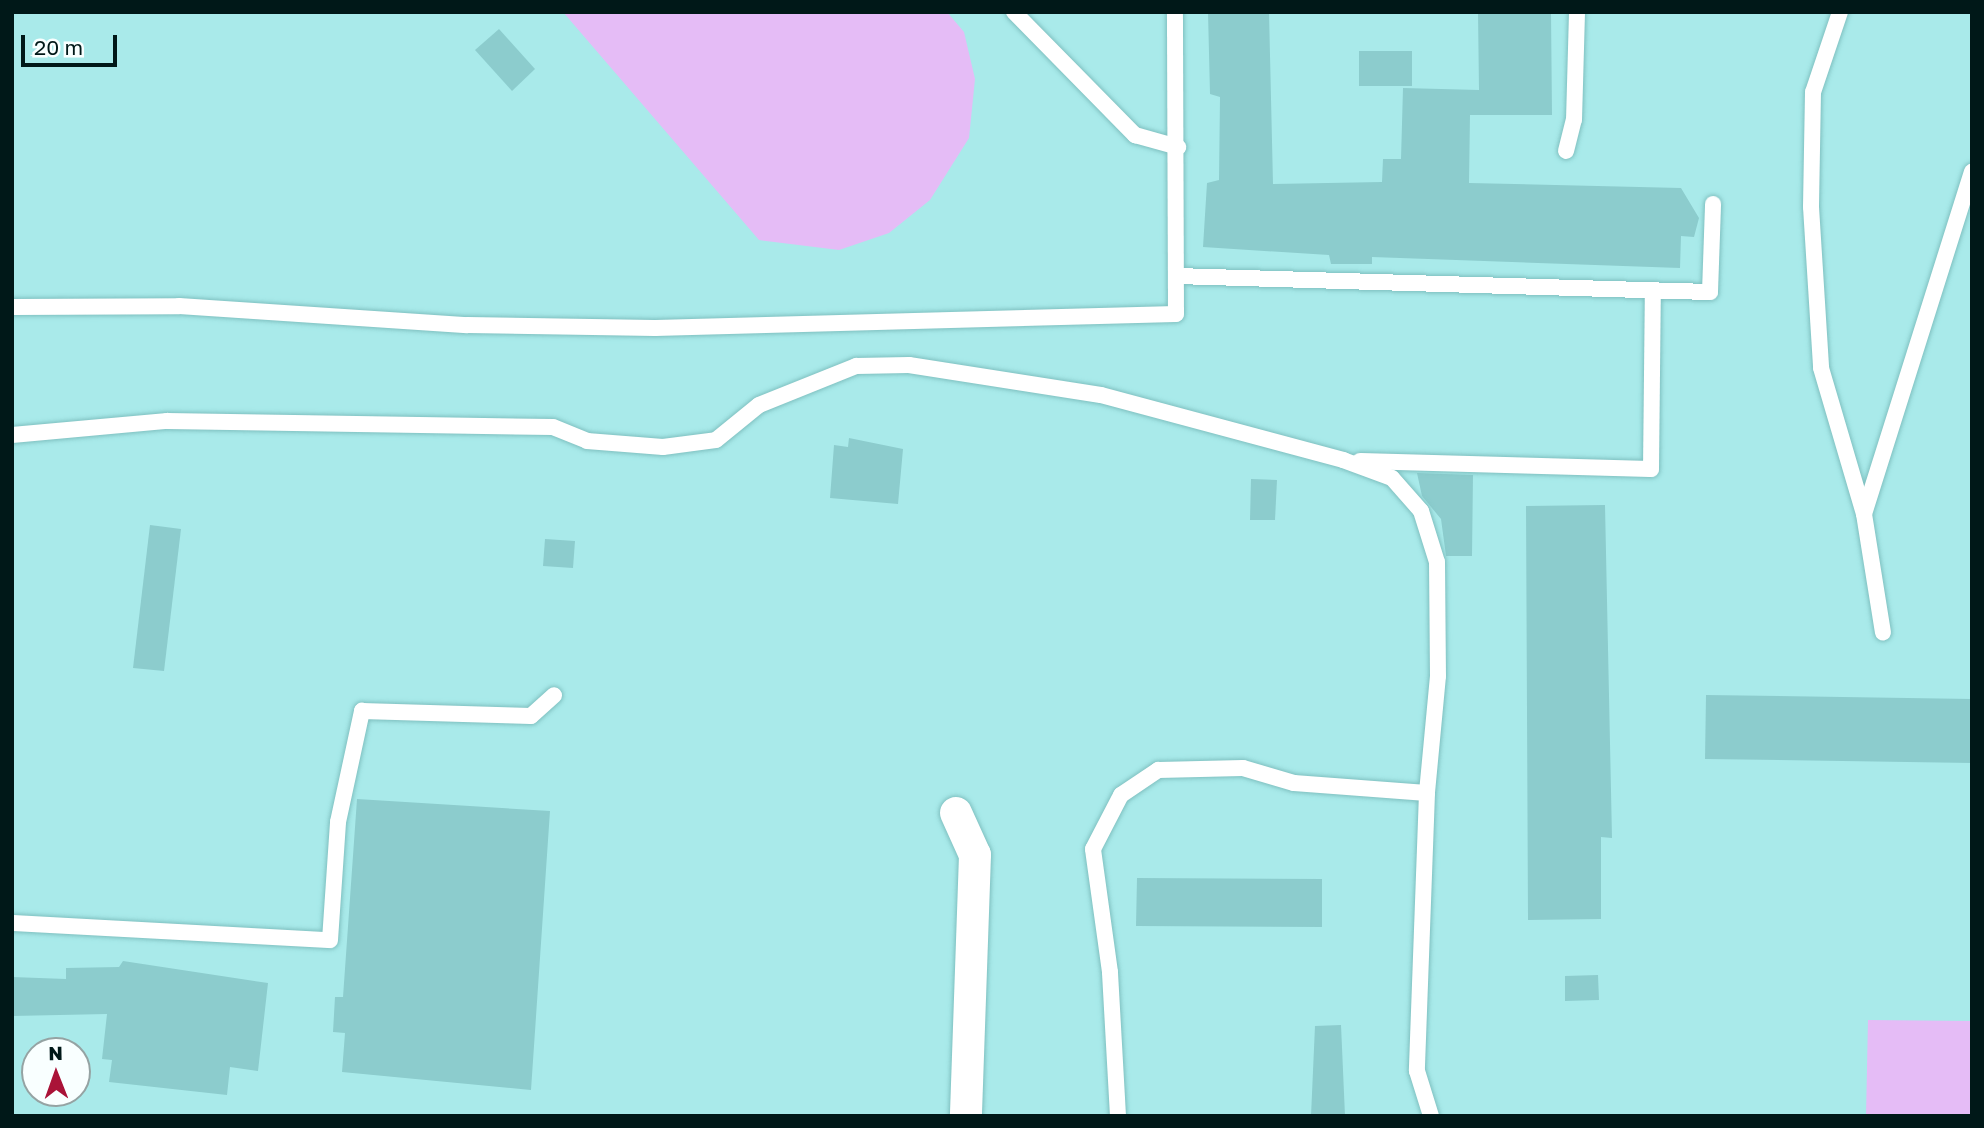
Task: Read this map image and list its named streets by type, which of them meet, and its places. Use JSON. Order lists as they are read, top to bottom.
{
  "scale_bar": "20 m",
  "north": "top"
}
